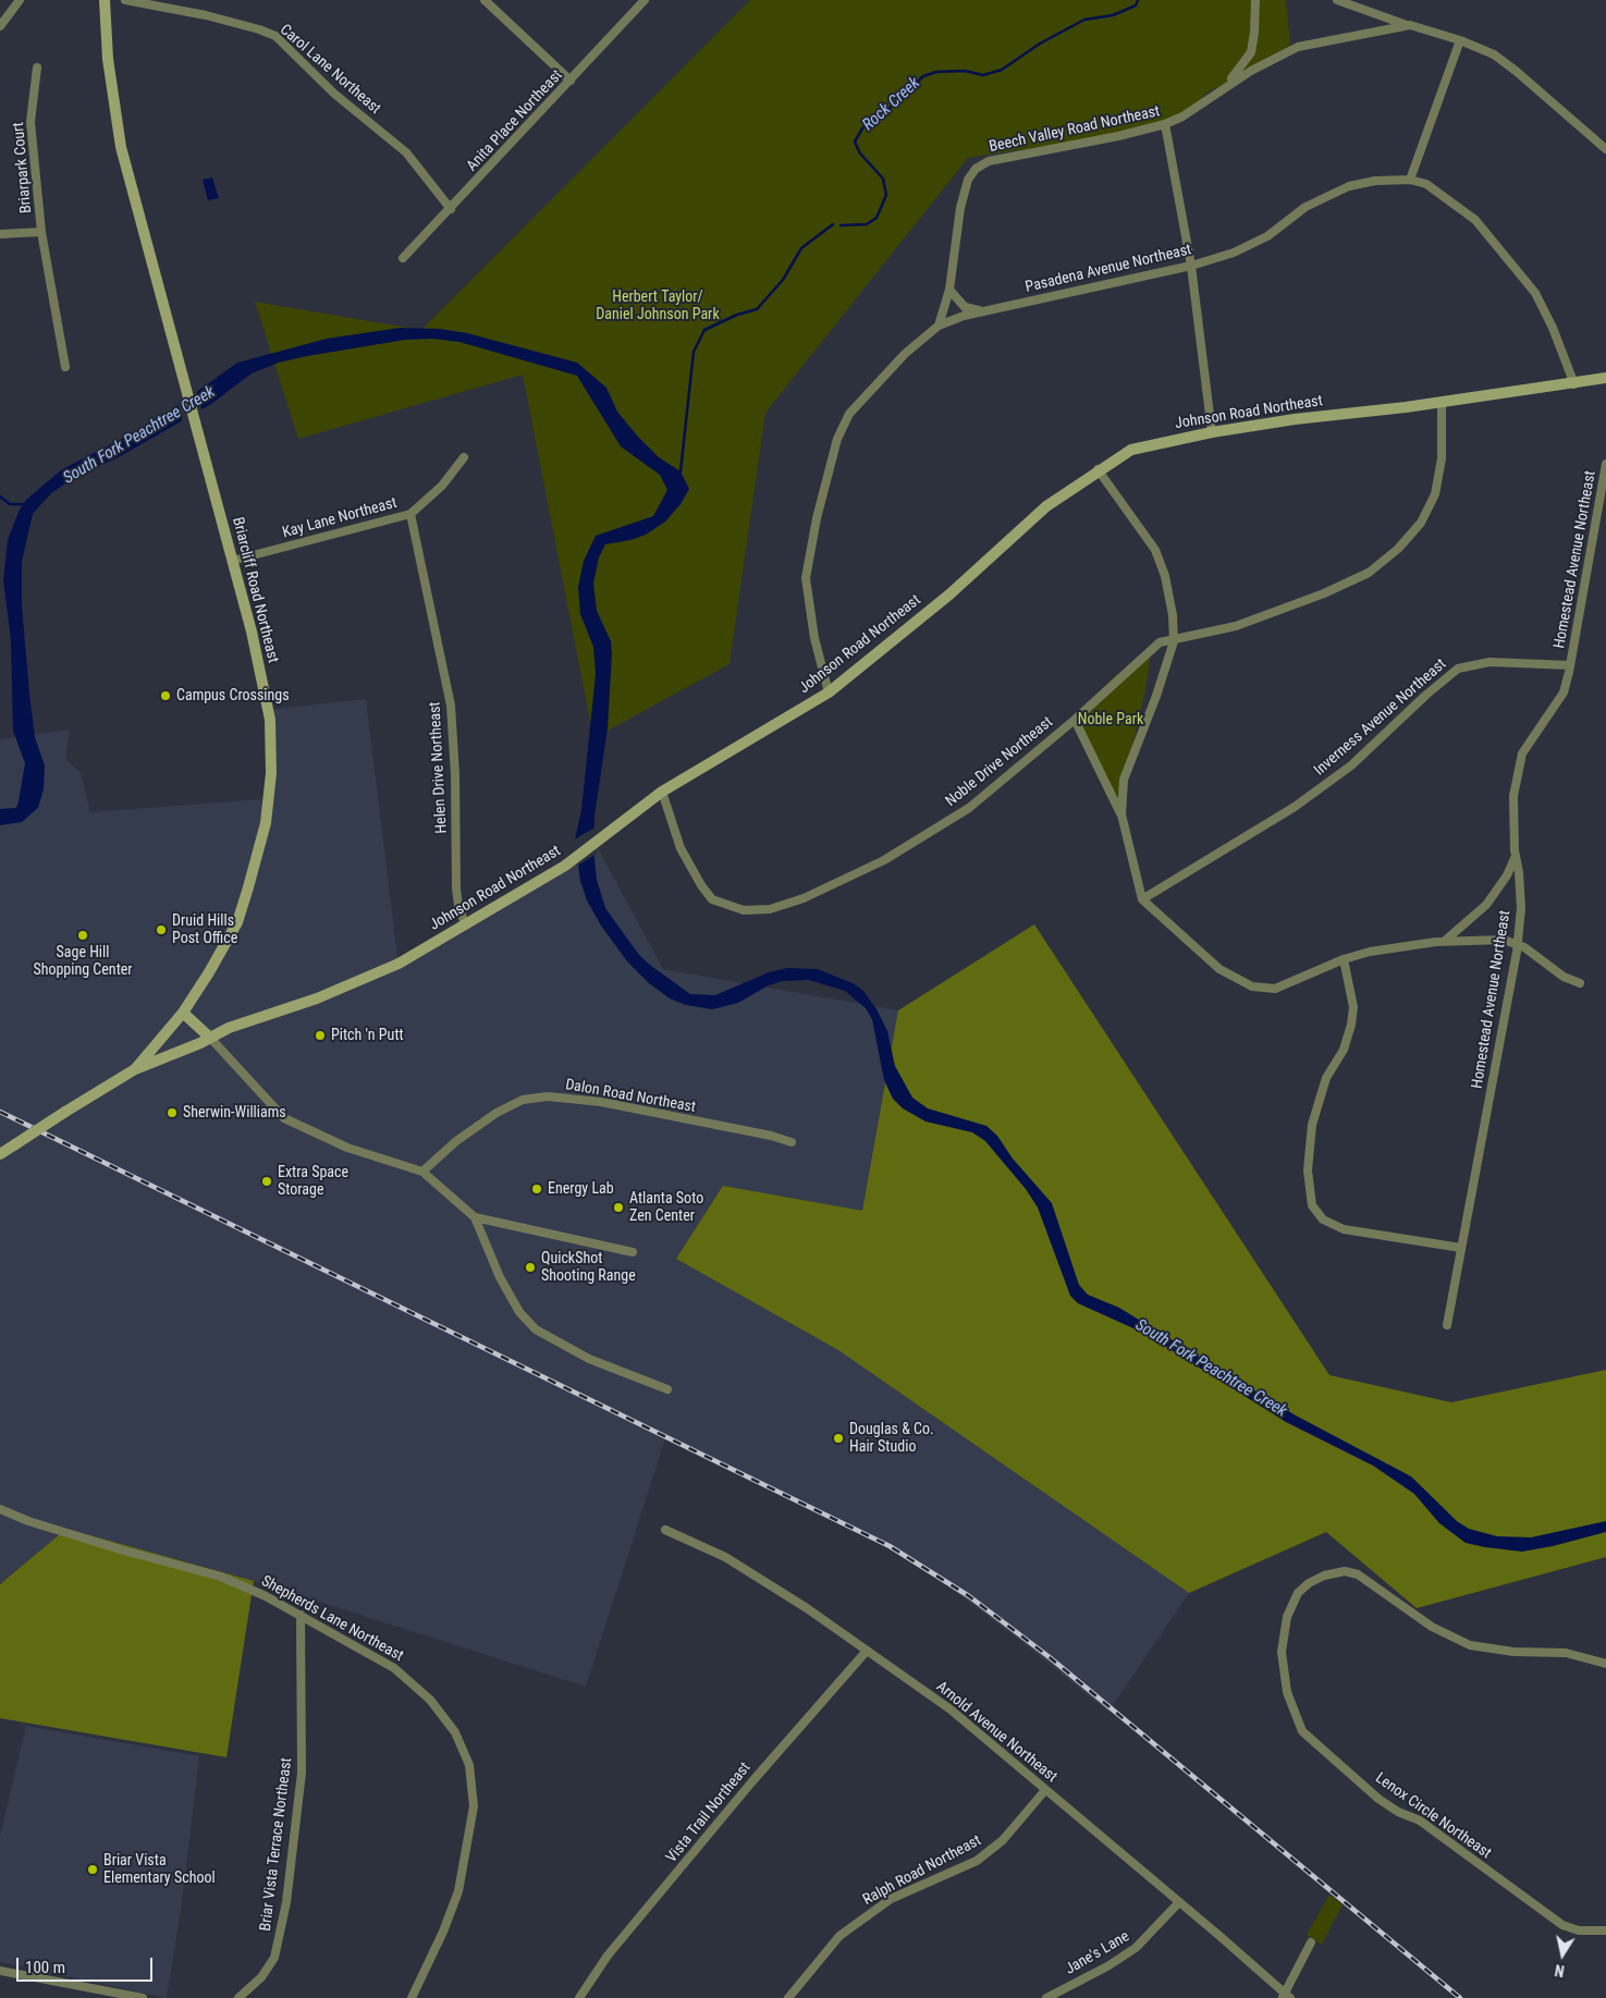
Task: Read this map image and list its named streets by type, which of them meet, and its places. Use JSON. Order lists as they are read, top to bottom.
{
  "streets": {
    "street": [
      "Carol Lane Northeast",
      "Anita Place Northeast",
      "Beech Valley Road Northeast",
      "Briarpark Court",
      "Pasadena Avenue Northeast",
      "Johnson Road Northeast",
      "Kay Lane Northeast",
      "Homestead Avenue Northeast",
      "Briarcliff Road Northeast",
      "Inverness Avenue Northeast",
      "Noble Drive Northeast",
      "Helen Drive Northeast",
      "Dalon Road Northeast",
      "Shepherds Lane Northeast",
      "Arnold Avenue Northeast",
      "Vista Trail Northeast",
      "Lenox Circle Northeast",
      "Briar Vista Terrace Northeast",
      "Ralph Road Northeast",
      "Jane's Lane"
    ]
  },
  "crossings": [
    ["Carol Lane Northeast", "Anita Place Northeast"],
    ["Beech Valley Road Northeast", "Pasadena Avenue Northeast"],
    ["Pasadena Avenue Northeast", "Johnson Road Northeast"],
    ["Johnson Road Northeast", "Briarcliff Road Northeast"],
    ["Johnson Road Northeast", "Noble Drive Northeast"],
    ["Johnson Road Northeast", "Helen Drive Northeast"],
    ["Kay Lane Northeast", "Briarcliff Road Northeast"],
    ["Kay Lane Northeast", "Helen Drive Northeast"],
    ["Homestead Avenue Northeast", "Inverness Avenue Northeast"],
    ["Shepherds Lane Northeast", "Briar Vista Terrace Northeast"],
    ["Arnold Avenue Northeast", "Vista Trail Northeast"],
    ["Arnold Avenue Northeast", "Ralph Road Northeast"],
    ["Arnold Avenue Northeast", "Jane's Lane"]
  ],
  "water": ["Rock Creek", "South Fork Peachtree Creek"],
  "parks": ["Herbert Taylor/ Daniel Johnson Park", "Noble Park"],
  "places": [
    "Campus Crossings",
    "Druid Hills Post Office",
    "Sage Hill Shopping Center",
    "Pitch 'n Putt",
    "Sherwin-Williams",
    "Extra Space Storage",
    "Energy Lab",
    "Atlanta Soto Zen Center",
    "QuickShot Shooting Range",
    "Douglas & Co. Hair Studio",
    "Briar Vista Elementary School"
  ],
  "scale_bar": "100 m",
  "north": "bottom"
}
